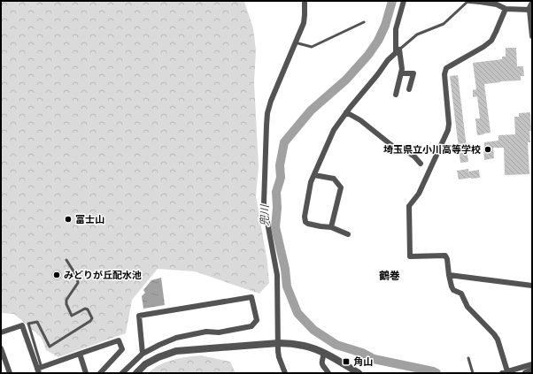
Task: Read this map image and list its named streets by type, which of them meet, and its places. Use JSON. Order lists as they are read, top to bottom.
{
  "districts": ["鶴巻"],
  "water": ["兜川"],
  "places": {
    "other": ["埼玉県立小川高等学校", "富士山", "みどりが丘配水池"],
    "transit": ["角山"]
  }
}
